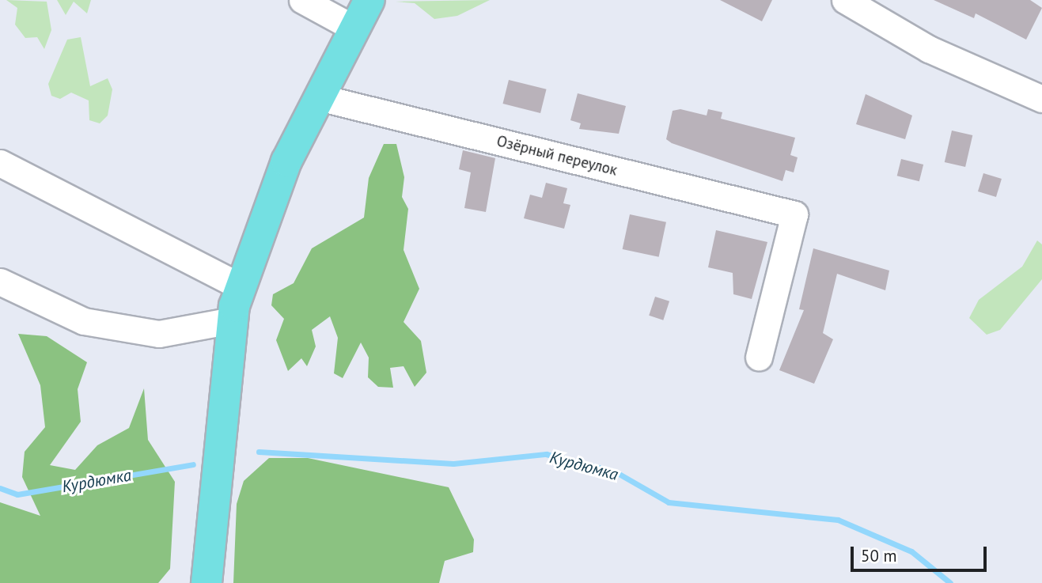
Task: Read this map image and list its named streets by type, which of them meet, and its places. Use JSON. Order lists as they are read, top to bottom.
{
  "streets": {
    "street": ["Озёрный переулок"]
  },
  "water": ["Курдюмка"],
  "scale_bar": "50 m"
}
